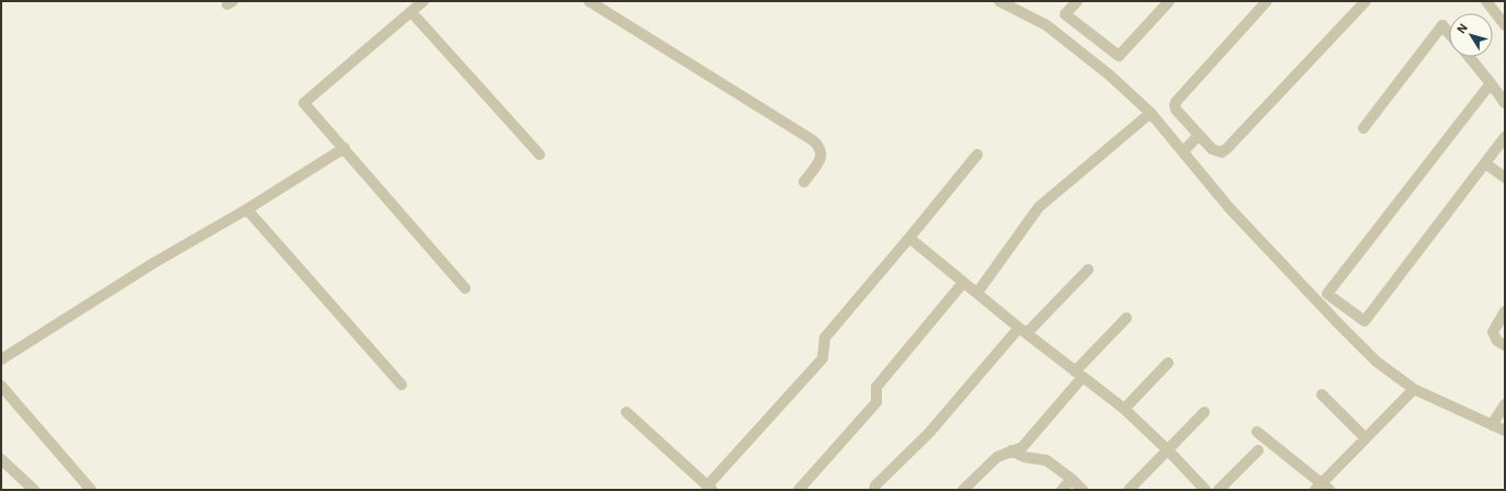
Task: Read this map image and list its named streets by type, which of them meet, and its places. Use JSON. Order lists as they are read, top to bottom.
{
  "north": "top left"
}
